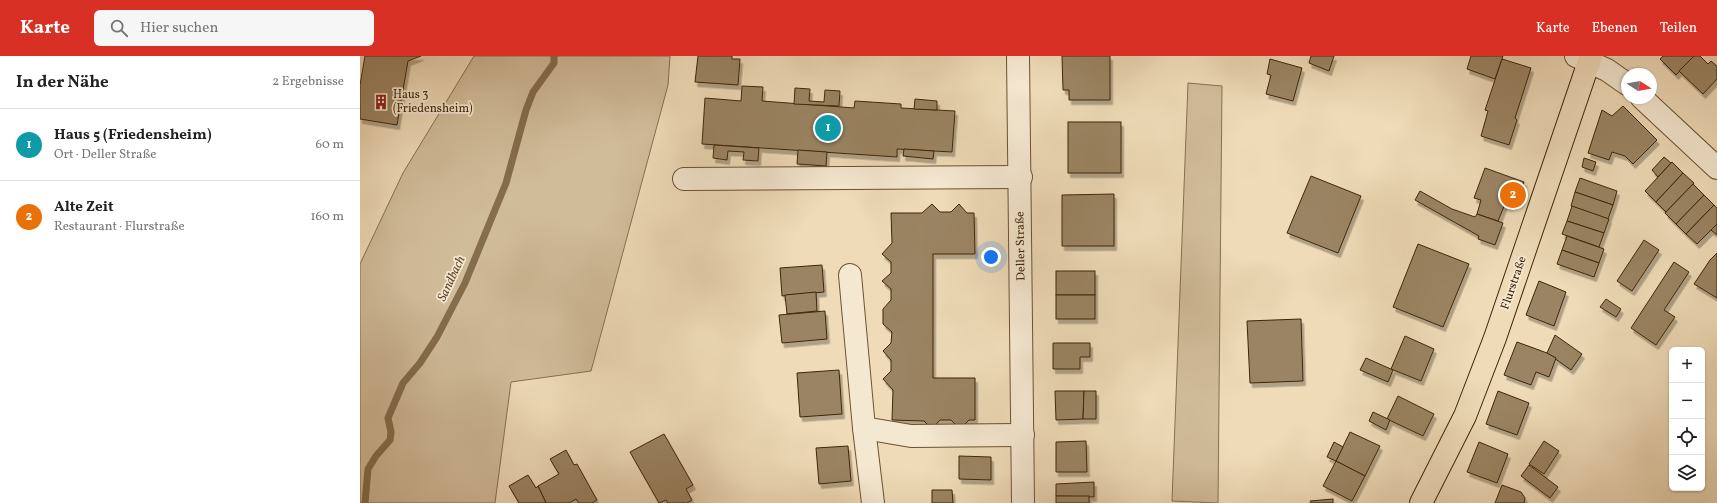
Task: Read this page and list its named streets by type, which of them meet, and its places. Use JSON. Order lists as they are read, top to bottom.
{
  "streets": {
    "main road": ["Flurstraße"],
    "street": ["Deller Straße"]
  },
  "water": ["Sandbach"],
  "places": {
    "building": ["Haus 3 (Friedensheim)"]
  },
  "north": "right",
  "page": {
    "header": "Karte",
    "search": "Hier suchen",
    "nav": ["Karte", "Ebenen", "Teilen"],
    "heading": ["In der Nähe", "2 Ergebnisse"],
    "list": [
      {
        "mark": "1",
        "name": "Haus 5 (Friedensheim)",
        "note": "Ort · Deller Straße",
        "value": "60 m"
      },
      {
        "mark": "2",
        "name": "Alte Zeit",
        "note": "Restaurant · Flurstraße",
        "value": "160 m"
      }
    ],
    "pins": ["1", "2"],
    "map_buttons": ["+", "−"]
  }
}
